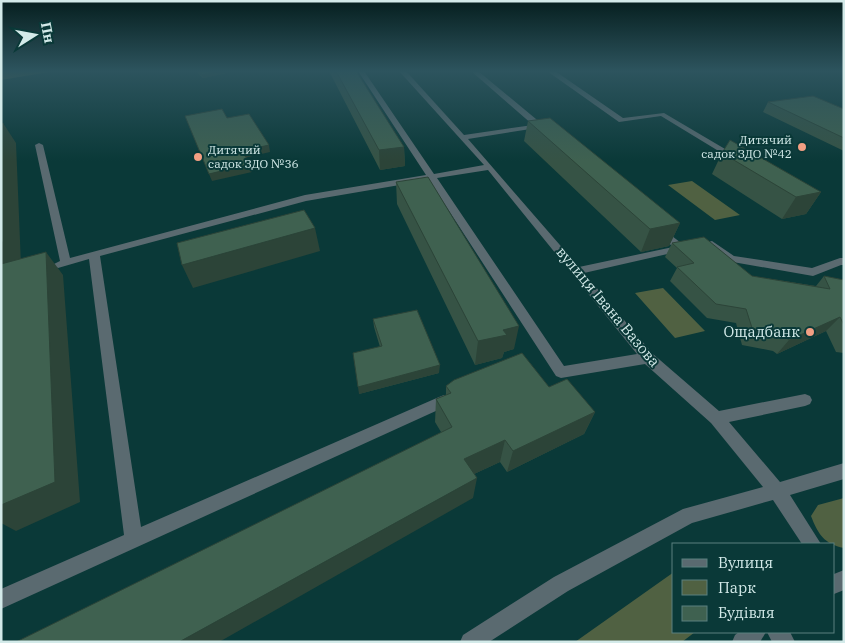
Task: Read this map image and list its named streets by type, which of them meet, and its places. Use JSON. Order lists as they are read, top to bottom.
{
  "streets": {
    "street": ["вулиця Івана Вазова"]
  },
  "places": ["Дитячий садок ЗДО №42", "Дитячий садок ЗДО №36", "Ощадбанк"],
  "legend": ["Вулиця", "Парк", "Будівля"],
  "north": "right"
}
